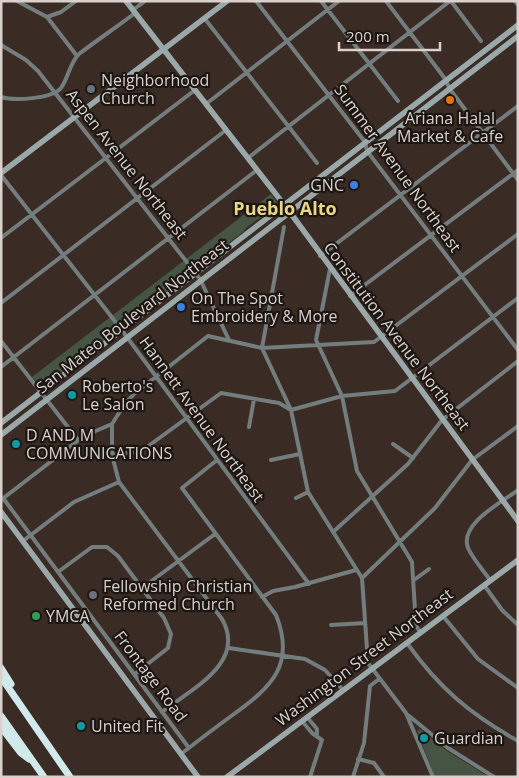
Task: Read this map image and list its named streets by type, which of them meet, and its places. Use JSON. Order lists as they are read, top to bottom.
{
  "streets": {
    "street": [
      "Aspen Avenue Northeast",
      "Summer Avenue Northeast",
      "San Mateo Boulevard Northeast",
      "Constitution Avenue Northeast",
      "Hannett Avenue Northeast",
      "Washington Street Northeast",
      "Frontage Road"
    ]
  },
  "crossings": [
    ["Aspen Avenue Northeast", "San Mateo Boulevard Northeast"],
    ["Summer Avenue Northeast", "San Mateo Boulevard Northeast"],
    ["San Mateo Boulevard Northeast", "Constitution Avenue Northeast"],
    ["San Mateo Boulevard Northeast", "Hannett Avenue Northeast"]
  ],
  "districts": ["Pueblo Alto"],
  "places": [
    "Neighborhood Church",
    "Ariana Halal Market & Cafe",
    "GNC",
    "On The Spot Embroidery & More",
    "Roberto's Le Salon",
    "D AND M COMMUNICATIONS",
    "Fellowship Christian Reformed Church",
    "YMCA",
    "United Fit",
    "Guardian"
  ],
  "scale_bar": "200 m"
}
